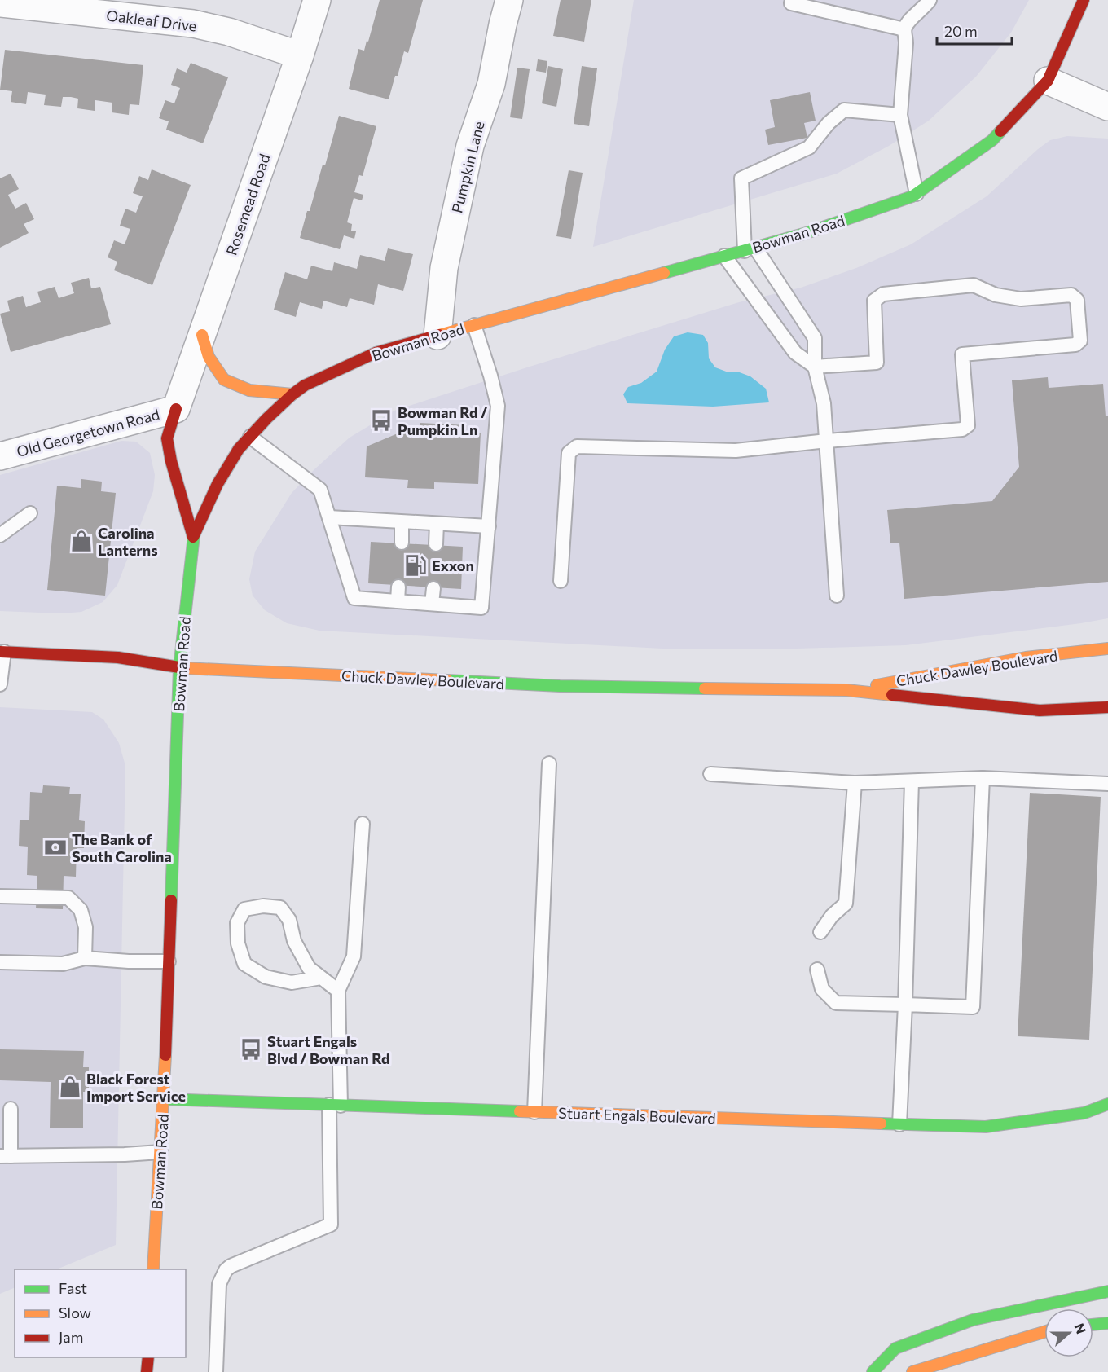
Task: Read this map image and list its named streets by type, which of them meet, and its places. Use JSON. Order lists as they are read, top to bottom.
{
  "streets": {
    "main road": ["Bowman Road", "Chuck Dawley Boulevard", "Stuart Engals Boulevard"],
    "street": [
      "Oakleaf Drive",
      "Pumpkin Lane",
      "Rosemead Road",
      "Old Georgetown Road"
    ]
  },
  "crossings": [
    ["Oakleaf Drive", "Rosemead Road"],
    ["Pumpkin Lane", "Bowman Road"],
    ["Rosemead Road", "Old Georgetown Road"],
    ["Bowman Road", "Chuck Dawley Boulevard"],
    ["Bowman Road", "Stuart Engals Boulevard"]
  ],
  "places": {
    "bus stop": ["Bowman Rd / Pumpkin Ln", "Stuart Engals Blvd / Bowman Rd"],
    "shop": ["Carolina Lanterns", "Black Forest Import Service"],
    "fuel station": ["Exxon"],
    "bank": ["The Bank of South Carolina"]
  },
  "legend": ["Fast", "Slow", "Jam"],
  "scale_bar": "20 m",
  "north": "right"
}
